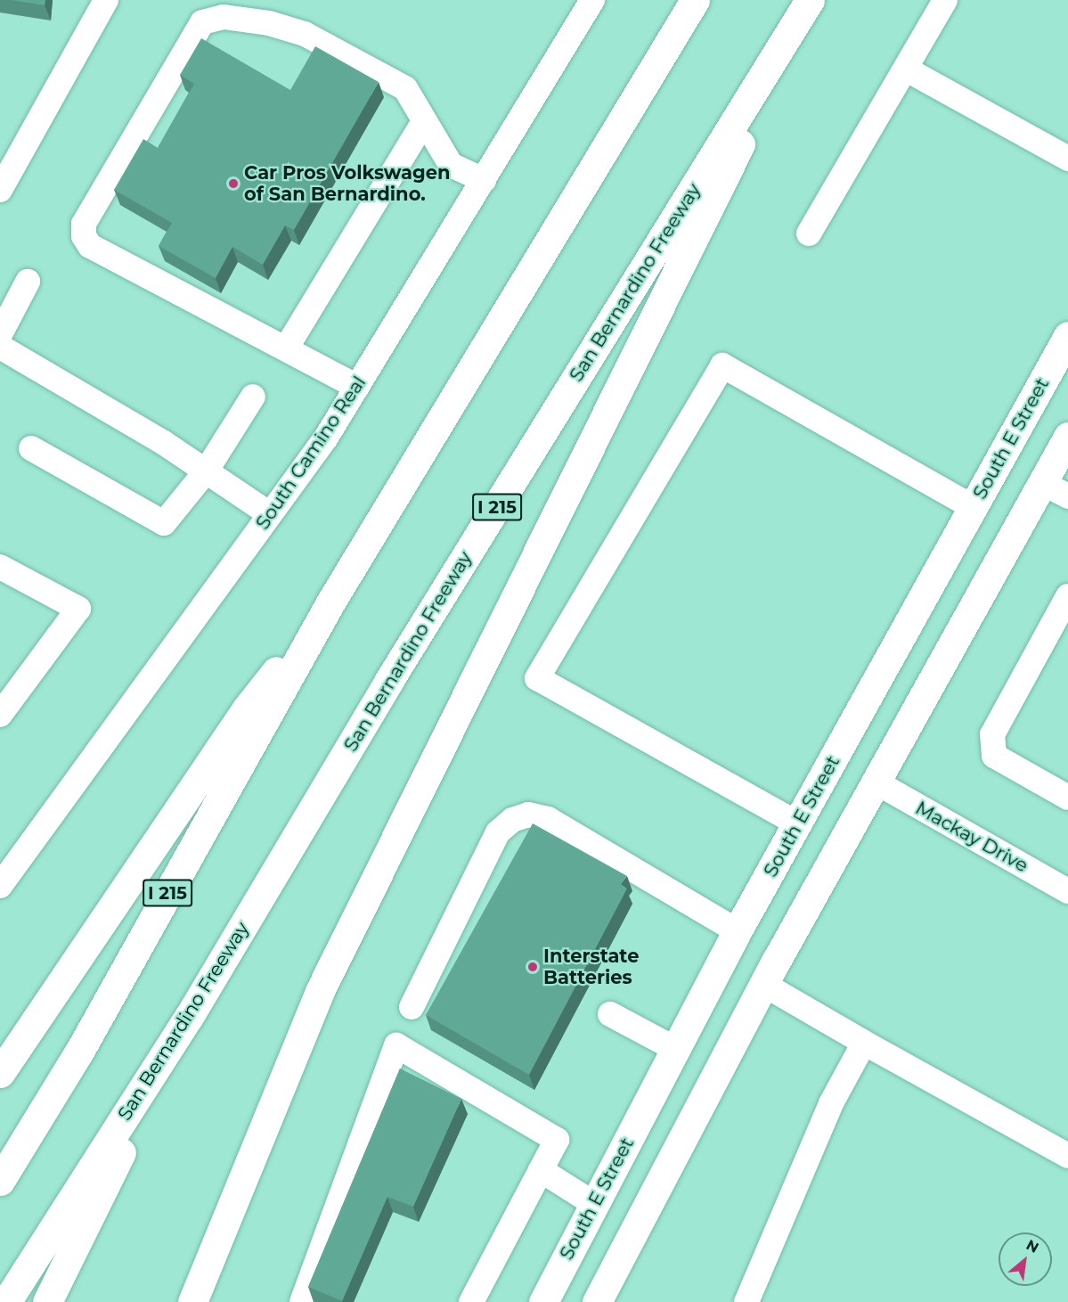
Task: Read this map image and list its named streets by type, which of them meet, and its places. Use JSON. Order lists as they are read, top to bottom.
{
  "streets": {
    "main road": ["San Bernardino Freeway", "South E Street", "I 215"],
    "street": ["South Camino Real", "Mackay Drive"]
  },
  "places": ["Car Pros Volkswagen of San Bernardino.", "Interstate Batteries"],
  "north": "top right"
}
